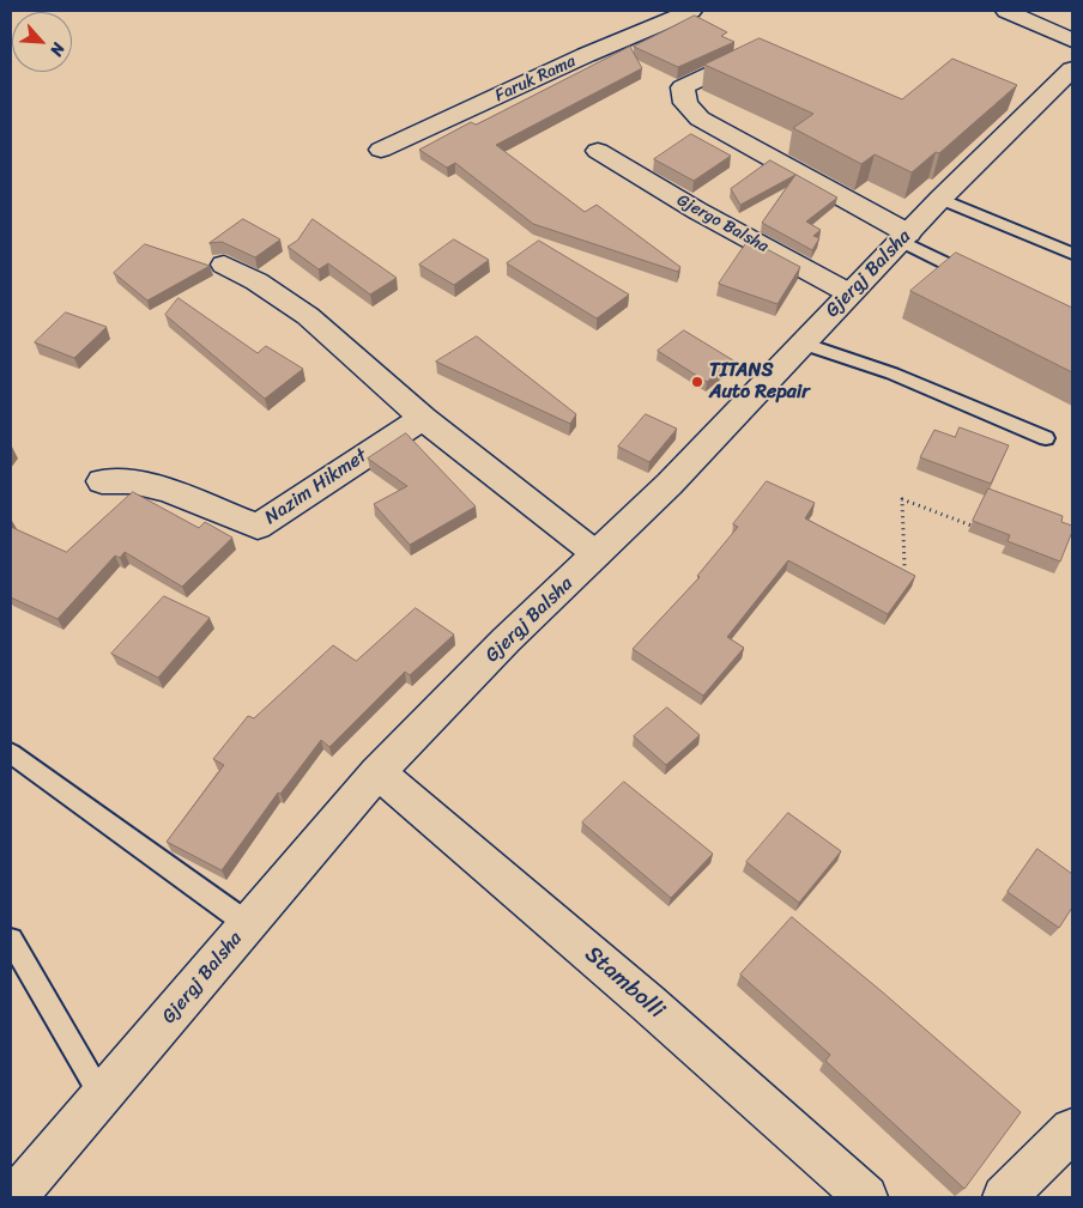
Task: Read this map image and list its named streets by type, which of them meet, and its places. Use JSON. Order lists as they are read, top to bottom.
{
  "streets": {
    "street": [
      "Faruk Rama",
      "Gjergo Balsha",
      "Gjergj Balsha",
      "Nazim Hikmet",
      "Stambolli"
    ]
  },
  "crossings": [
    ["Gjergo Balsha", "Gjergj Balsha"],
    ["Gjergj Balsha", "Stambolli"]
  ],
  "places": ["TITANS Auto Repair"],
  "north": "bottom right"
}
